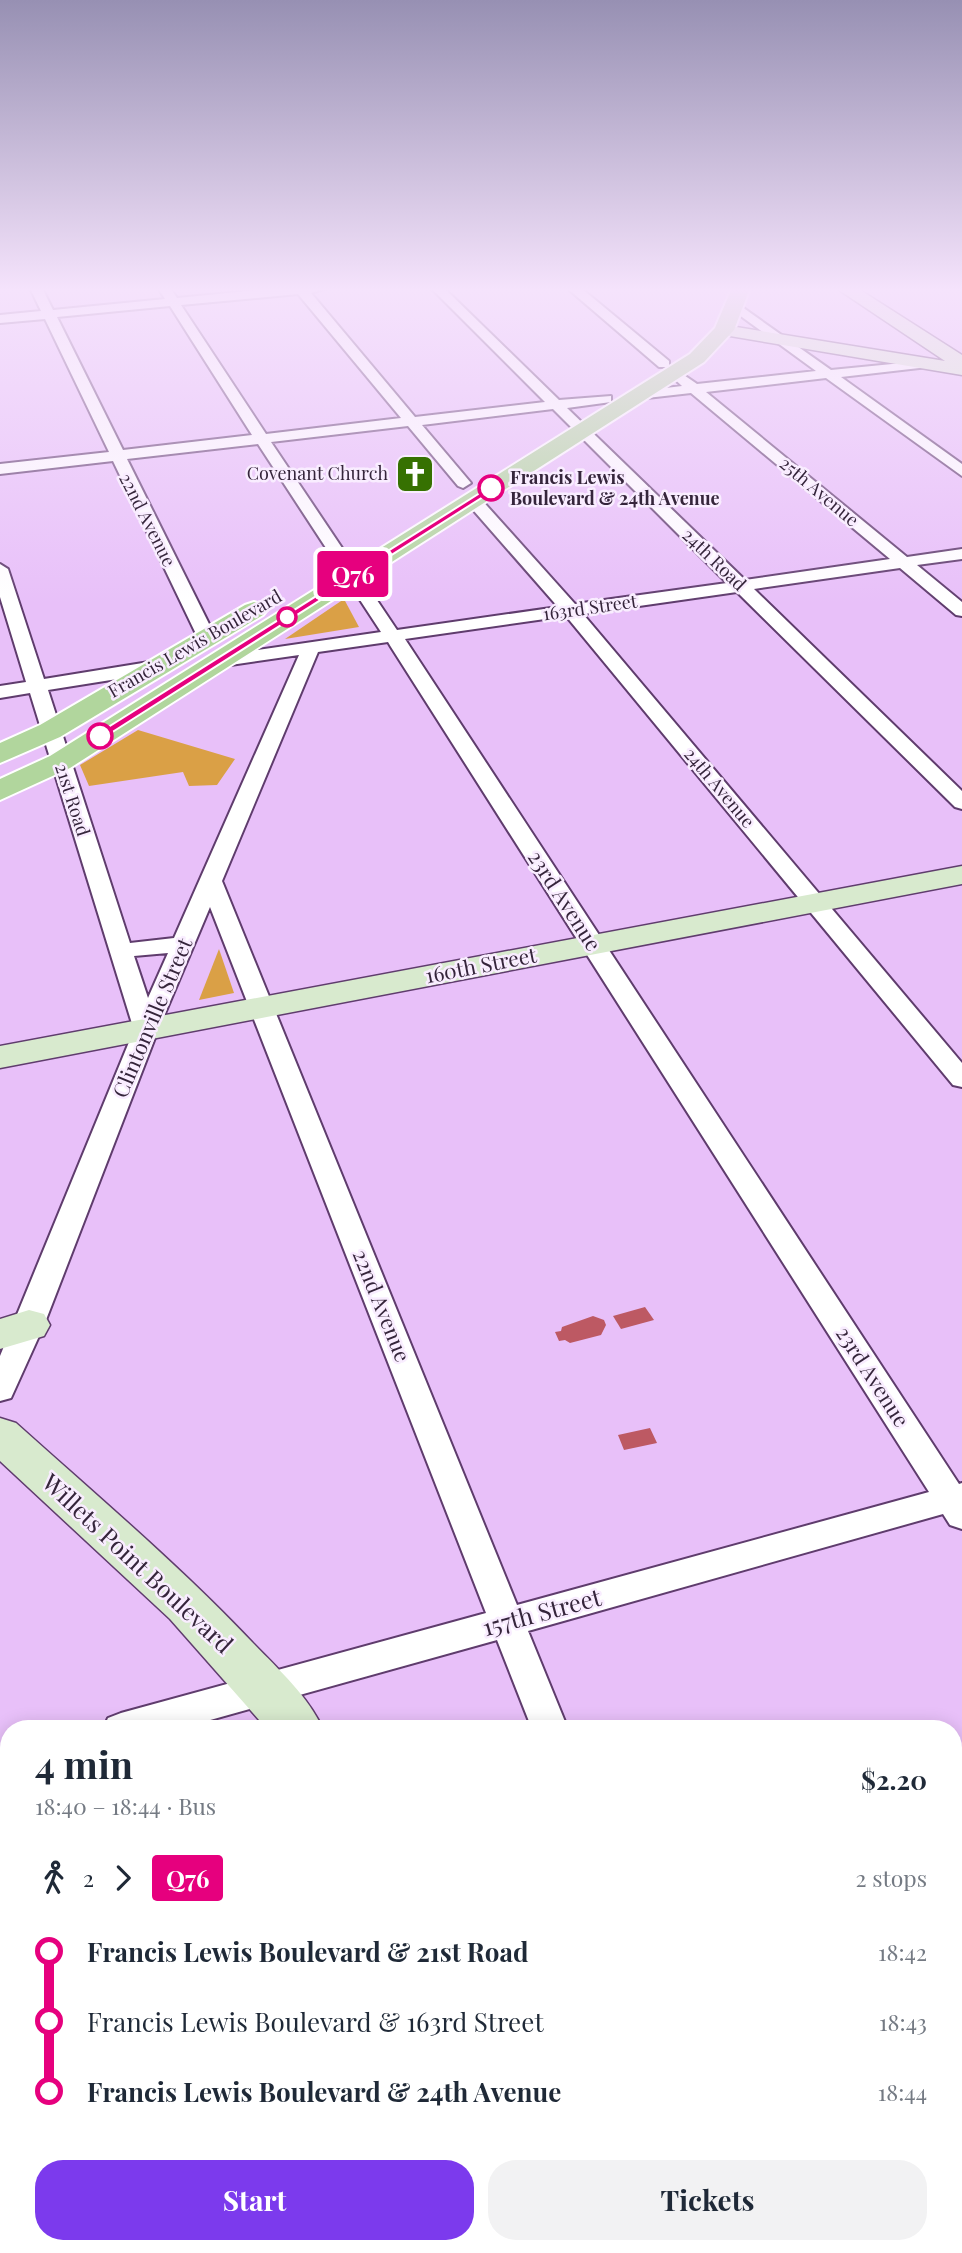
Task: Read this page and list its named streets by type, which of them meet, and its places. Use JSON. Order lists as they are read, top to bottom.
{
  "streets": {
    "main road": ["Francis Lewis Boulevard"],
    "street": [
      "25th Avenue",
      "22nd Avenue",
      "24th Road",
      "163rd Street",
      "24th Avenue",
      "21st Road",
      "23rd Avenue",
      "160th Street",
      "Clintonville Street",
      "Willets Point Boulevard",
      "157th Street"
    ]
  },
  "crossings": [
    ["25th Avenue", "163rd Street"],
    ["22nd Avenue", "163rd Street"],
    ["22nd Avenue", "Francis Lewis Boulevard"],
    ["22nd Avenue", "160th Street"],
    ["22nd Avenue", "Clintonville Street"],
    ["22nd Avenue", "157th Street"],
    ["24th Road", "163rd Street"],
    ["24th Road", "Francis Lewis Boulevard"],
    ["163rd Street", "Francis Lewis Boulevard"],
    ["163rd Street", "24th Avenue"],
    ["163rd Street", "23rd Avenue"],
    ["163rd Street", "Clintonville Street"],
    ["Francis Lewis Boulevard", "24th Avenue"],
    ["Francis Lewis Boulevard", "21st Road"],
    ["Francis Lewis Boulevard", "23rd Avenue"],
    ["24th Avenue", "160th Street"],
    ["21st Road", "160th Street"],
    ["21st Road", "Clintonville Street"],
    ["23rd Avenue", "160th Street"],
    ["23rd Avenue", "157th Street"],
    ["160th Street", "Clintonville Street"],
    ["Willets Point Boulevard", "157th Street"]
  ],
  "places": {
    "church": ["Covenant Church"],
    "other": ["Francis Lewis Boulevard & 24th Avenue"]
  },
  "lines": ["bus line Q76"],
  "page": {
    "on_map": "Q76",
    "heading": ["4 min", "18:40 – 18:44 · Bus", "$2.20"],
    "legs": ["2", "Q76", "2 stops"],
    "list": [
      {
        "name": "Francis Lewis Boulevard & 21st Road",
        "value": "18:42"
      },
      {
        "name": "Francis Lewis Boulevard & 163rd Street",
        "value": "18:43"
      },
      {
        "name": "Francis Lewis Boulevard & 24th Avenue",
        "value": "18:44"
      }
    ],
    "buttons": ["Start", "Tickets"]
  }
}
